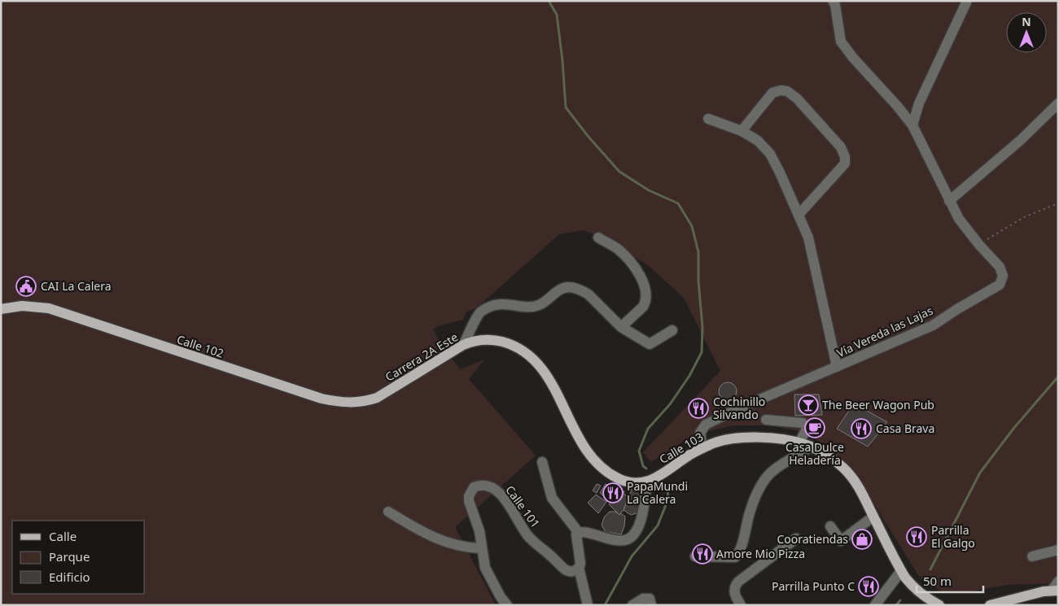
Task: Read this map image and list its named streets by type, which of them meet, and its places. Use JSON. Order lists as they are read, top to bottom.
{
  "streets": {
    "main road": ["Calle 102", "Carrera 2A Este", "Calle 103"],
    "street": ["Vía Vereda las Lajas", "Calle 101"]
  },
  "crossings": [
    ["Vía Vereda las Lajas", "Calle 103"],
    ["Calle 102", "Carrera 2A Este"],
    ["Carrera 2A Este", "Calle 103"]
  ],
  "places": {
    "public building": ["CAI La Calera"],
    "bar": ["The Beer Wagon Pub"],
    "restaurant": [
      "Cochinillo Silvando",
      "Casa Brava",
      "PapaMundi La Calera",
      "Parrilla El Galgo",
      "Amore Mio Pizza",
      "Parrilla Punto C"
    ],
    "cafe": ["Casa Dulce Heladería"],
    "shop": ["Cooratiendas"]
  },
  "legend": ["Calle", "Parque", "Edificio"],
  "scale_bar": "50 m",
  "north": "top"
}
